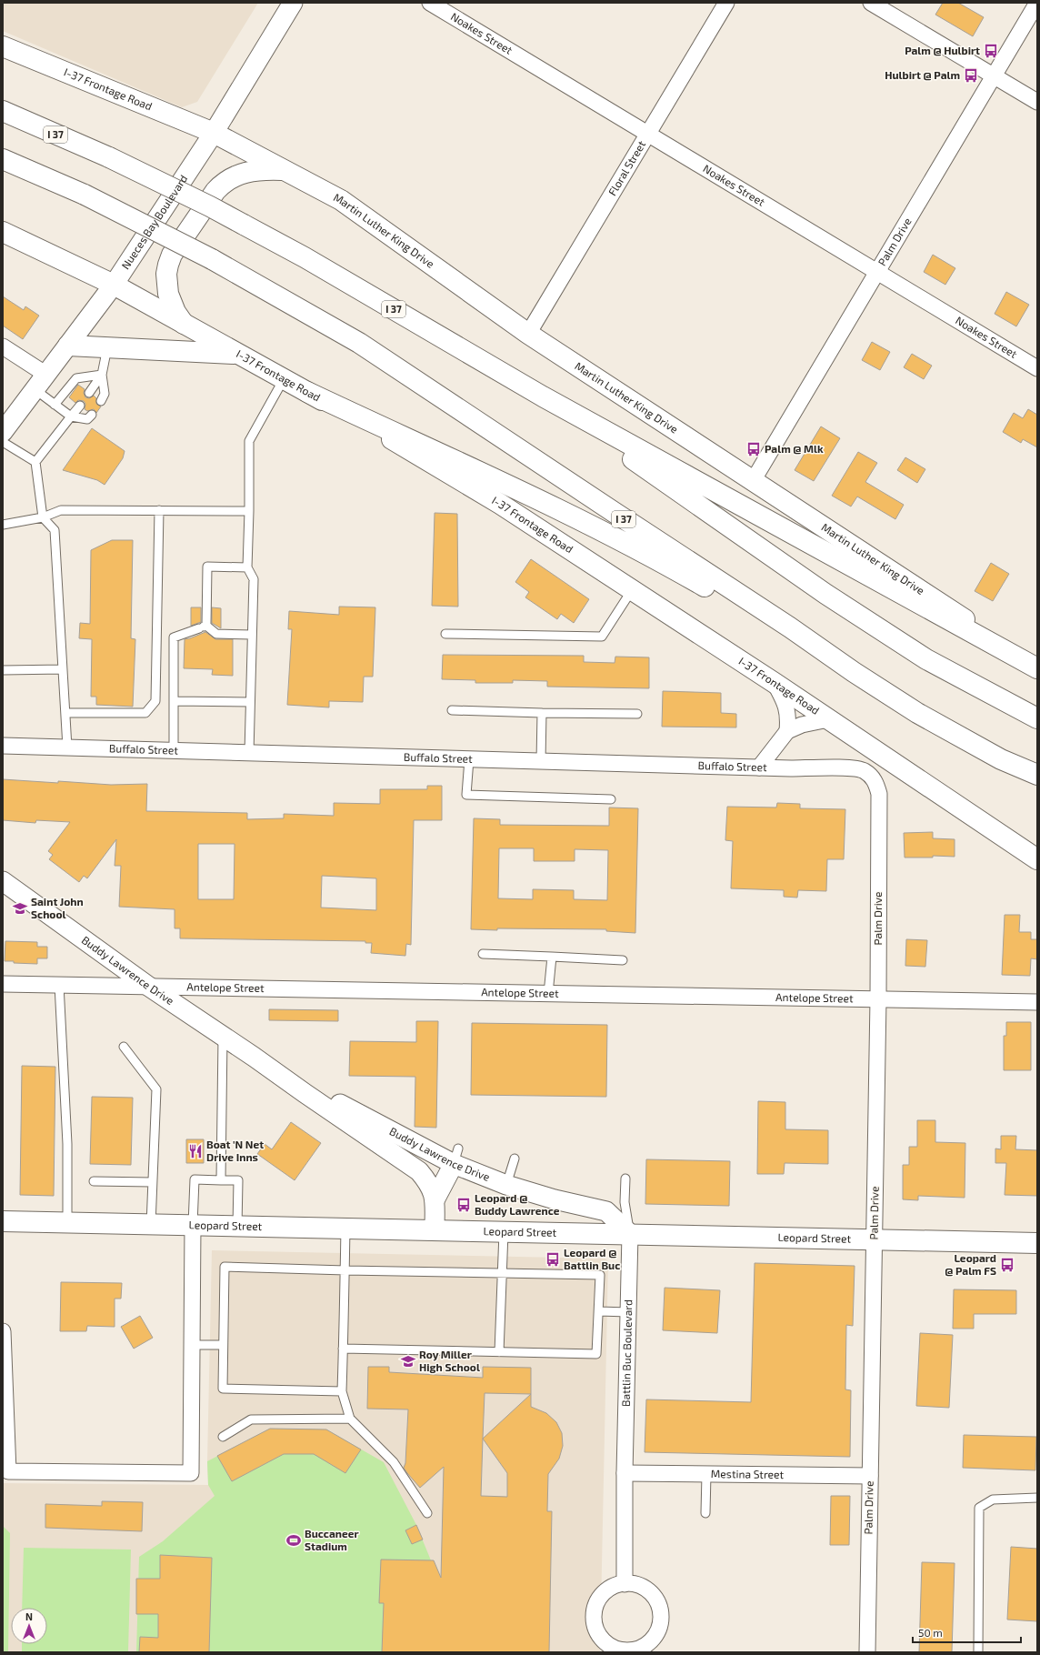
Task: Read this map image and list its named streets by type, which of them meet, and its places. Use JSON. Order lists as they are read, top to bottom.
{
  "streets": {
    "main road": [
      "I-37 Frontage Road",
      "I 37",
      "Martin Luther King Drive",
      "Leopard Street"
    ],
    "street": [
      "Noakes Street",
      "Floral Street",
      "Nueces Bay Boulevard",
      "Palm Drive",
      "Buffalo Street",
      "Buddy Lawrence Drive",
      "Antelope Street",
      "Battlin Buc Boulevard",
      "Mestina Street"
    ]
  },
  "crossings": [
    ["Noakes Street", "Floral Street"],
    ["Noakes Street", "Palm Drive"],
    ["I-37 Frontage Road", "Nueces Bay Boulevard"],
    ["I-37 Frontage Road", "Martin Luther King Drive"],
    ["Floral Street", "Martin Luther King Drive"],
    ["Nueces Bay Boulevard", "Martin Luther King Drive"],
    ["Martin Luther King Drive", "Palm Drive"],
    ["Palm Drive", "Buffalo Street"],
    ["Palm Drive", "Antelope Street"],
    ["Palm Drive", "Leopard Street"],
    ["Palm Drive", "Mestina Street"],
    ["Buddy Lawrence Drive", "Antelope Street"],
    ["Buddy Lawrence Drive", "Leopard Street"],
    ["Buddy Lawrence Drive", "Battlin Buc Boulevard"],
    ["Leopard Street", "Battlin Buc Boulevard"],
    ["Battlin Buc Boulevard", "Mestina Street"]
  ],
  "places": {
    "bus stop": [
      "Palm @ Hulbirt",
      "Hulbirt @ Palm",
      "Palm @ Mlk",
      "Leopard @ Buddy Lawrence",
      "Leopard @ Battlin Buc",
      "Leopard @ Palm FS"
    ],
    "school or university": ["Saint John School", "Roy Miller High School"],
    "restaurant": ["Boat 'N Net Drive Inns"],
    "sports": ["Buccaneer Stadium"]
  },
  "scale_bar": "50 m",
  "north": "top"
}
